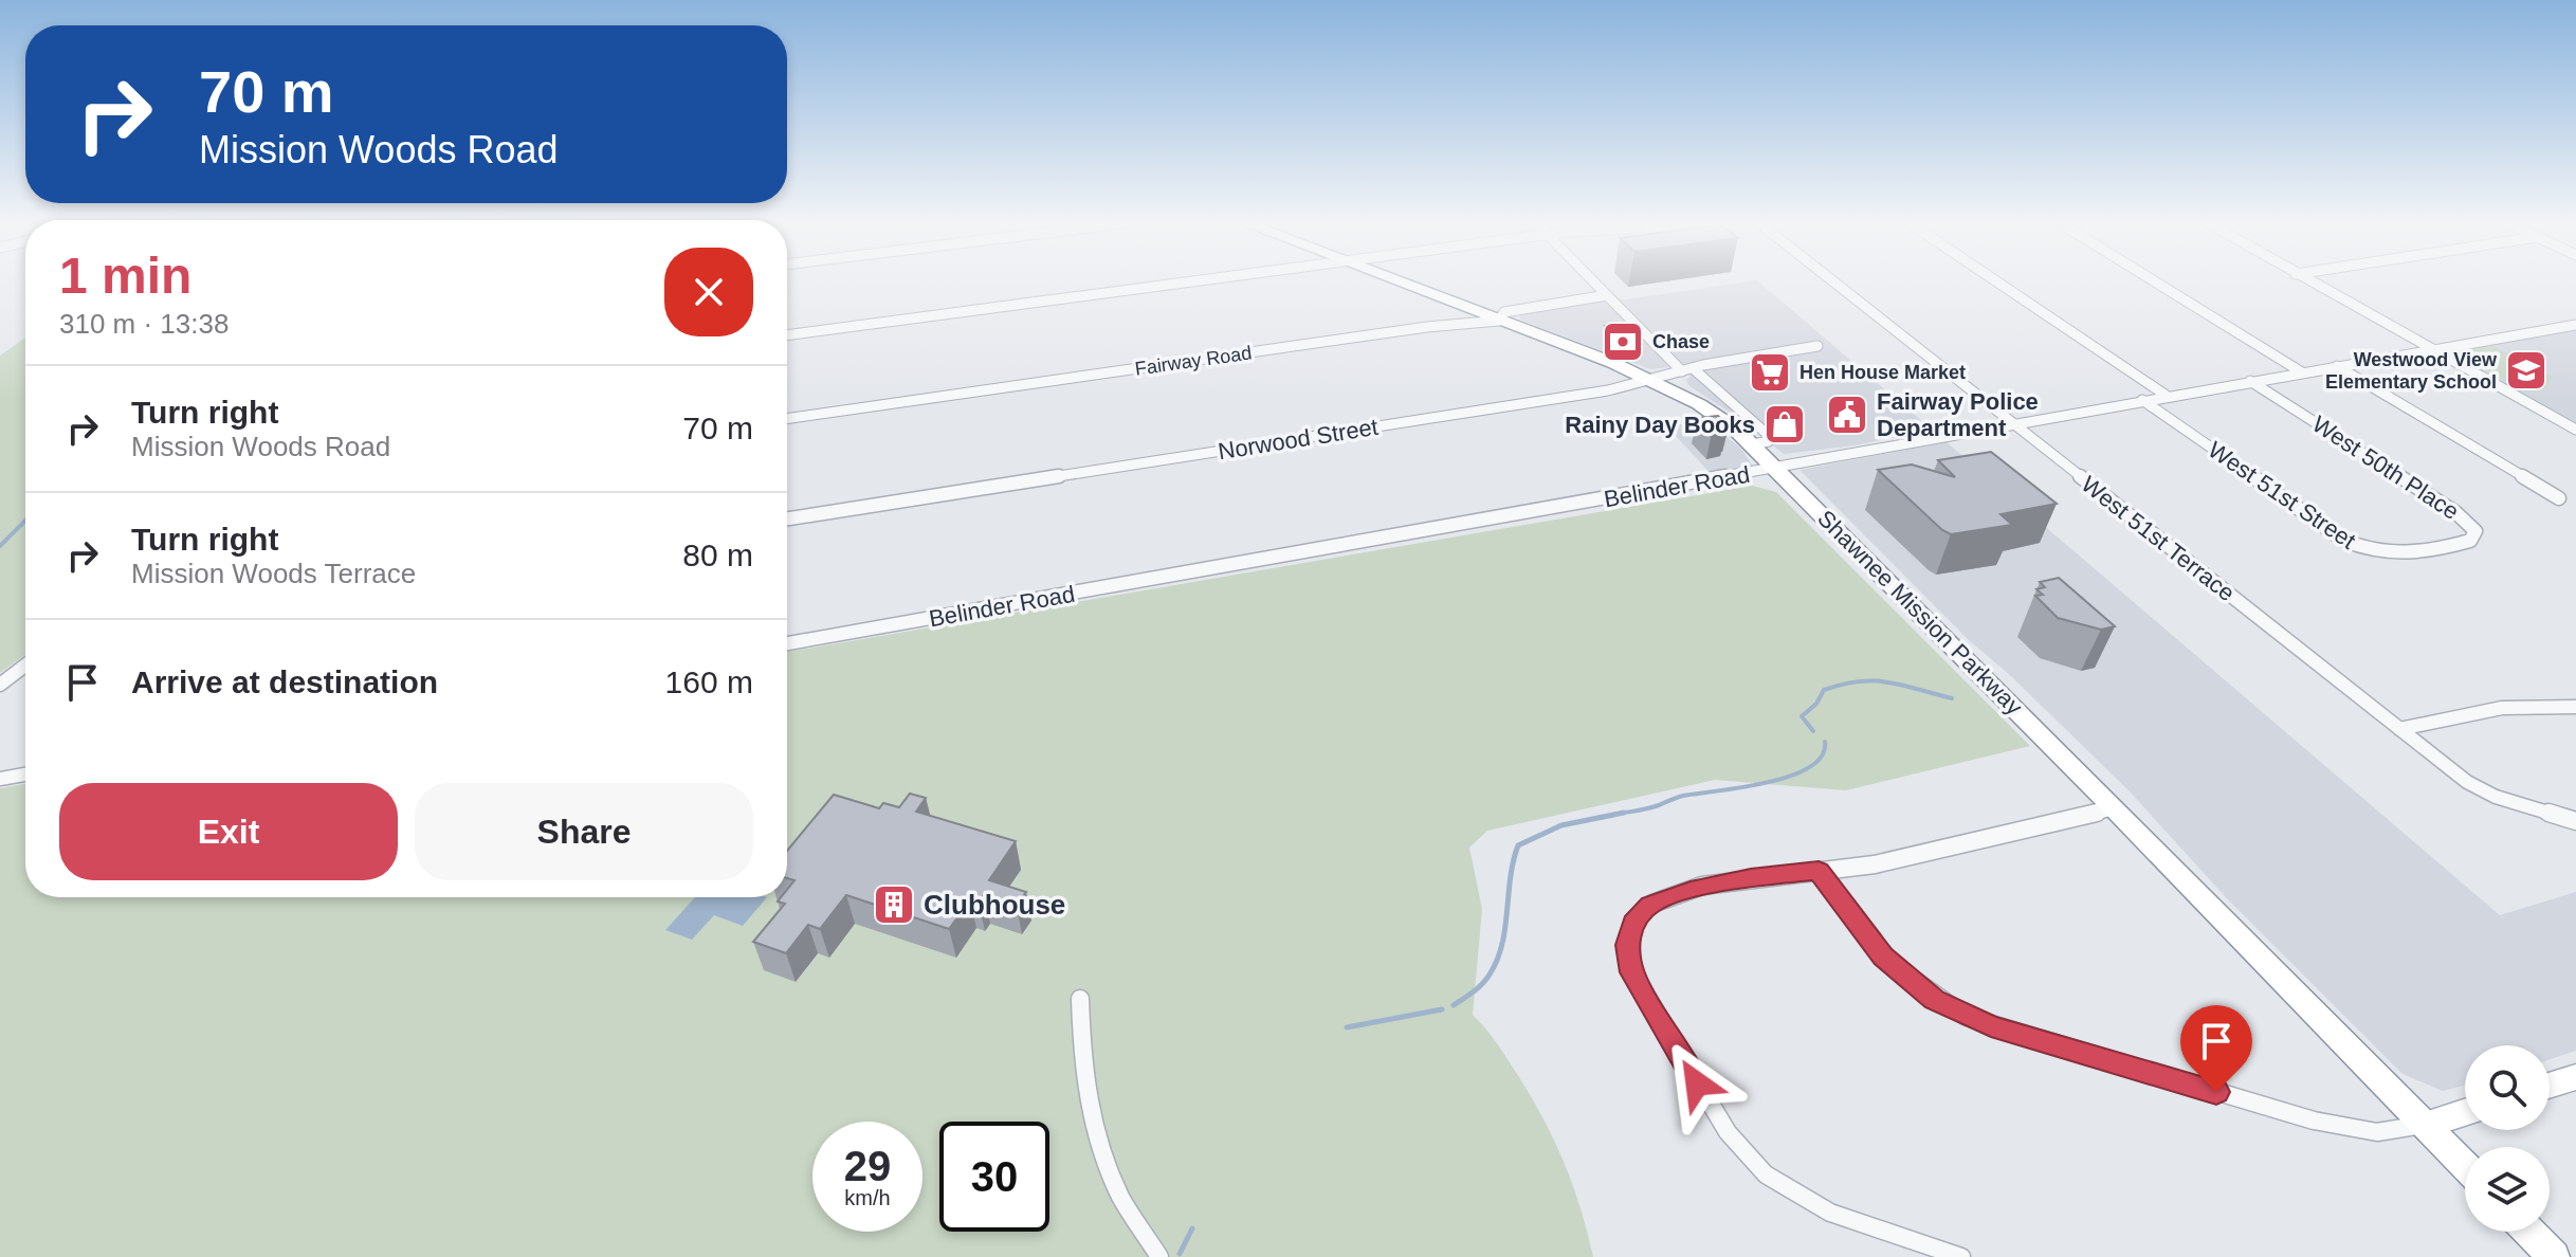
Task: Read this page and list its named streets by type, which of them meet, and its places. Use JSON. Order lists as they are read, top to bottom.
{
  "streets": {
    "main road": ["Shawnee Mission Parkway"],
    "street": [
      "Fairway Road",
      "Norwood Street",
      "West 50th Place",
      "Belinder Road",
      "West 51st Street",
      "West 51st Terrace"
    ]
  },
  "crossings": [
    ["Fairway Road", "Shawnee Mission Parkway"],
    ["Norwood Street", "Shawnee Mission Parkway"],
    ["West 50th Place", "Belinder Road"],
    ["West 50th Place", "West 51st Street"],
    ["Belinder Road", "West 51st Street"],
    ["Belinder Road", "West 51st Terrace"],
    ["Belinder Road", "Shawnee Mission Parkway"]
  ],
  "places": {
    "bank": ["Chase"],
    "school or university": ["Westwood View Elementary School"],
    "supermarket": ["Hen House Market"],
    "public building": ["Fairway Police Department"],
    "shop": ["Rainy Day Books"],
    "building": ["Clubhouse"]
  },
  "page": {
    "turn": ["70 m", "Mission Woods Road"],
    "heading": ["1 min", "310 m · 13:38"],
    "list": [
      {
        "name": "Turn right",
        "note": "Mission Woods Road",
        "value": "70 m"
      },
      {
        "name": "Turn right",
        "note": "Mission Woods Terrace",
        "value": "80 m"
      },
      {
        "name": "Arrive at destination",
        "value": "160 m"
      }
    ],
    "buttons": ["Exit", "Share"],
    "speed": "29 km/h",
    "limit": "30"
  }
}
